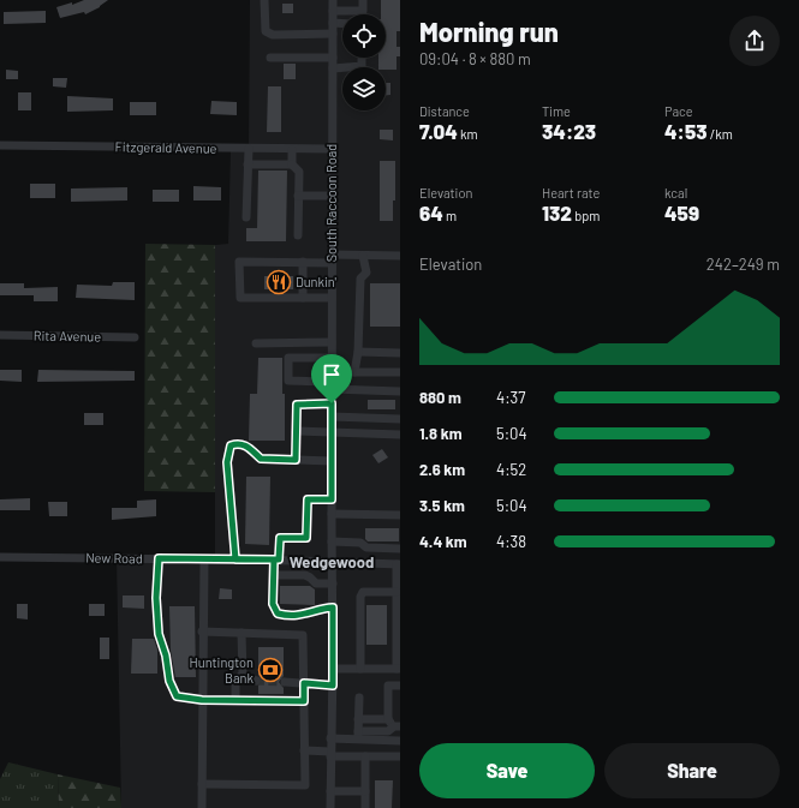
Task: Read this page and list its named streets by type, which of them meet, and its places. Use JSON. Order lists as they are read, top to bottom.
{
  "streets": {
    "street": [
      "Fitzgerald Avenue",
      "South Raccoon Road",
      "Rita Avenue",
      "New Road"
    ]
  },
  "crossings": [
    ["Fitzgerald Avenue", "South Raccoon Road"],
    ["South Raccoon Road", "New Road"]
  ],
  "districts": ["Wedgewood"],
  "places": {
    "restaurant": ["Dunkin'"],
    "bank": ["Huntington Bank"]
  },
  "page": {
    "heading": ["Morning run", "09:04 · 8 × 880 m"],
    "stats": [
      ["Distance", "7.04 km"],
      ["Time", "34:23"],
      ["Pace", "4:53 /km"],
      ["Elevation", "64 m"],
      ["Heart rate", "132 bpm"],
      ["kcal", "459"]
    ],
    "chart": ["Elevation", "242–249 m"],
    "list": [
      {
        "name": "880 m",
        "note": "4:37"
      },
      {
        "name": "1.8 km",
        "note": "5:04"
      },
      {
        "name": "2.6 km",
        "note": "4:52"
      },
      {
        "name": "3.5 km",
        "note": "5:04"
      },
      {
        "name": "4.4 km",
        "note": "4:38"
      }
    ],
    "buttons": ["Save", "Share"]
  }
}
